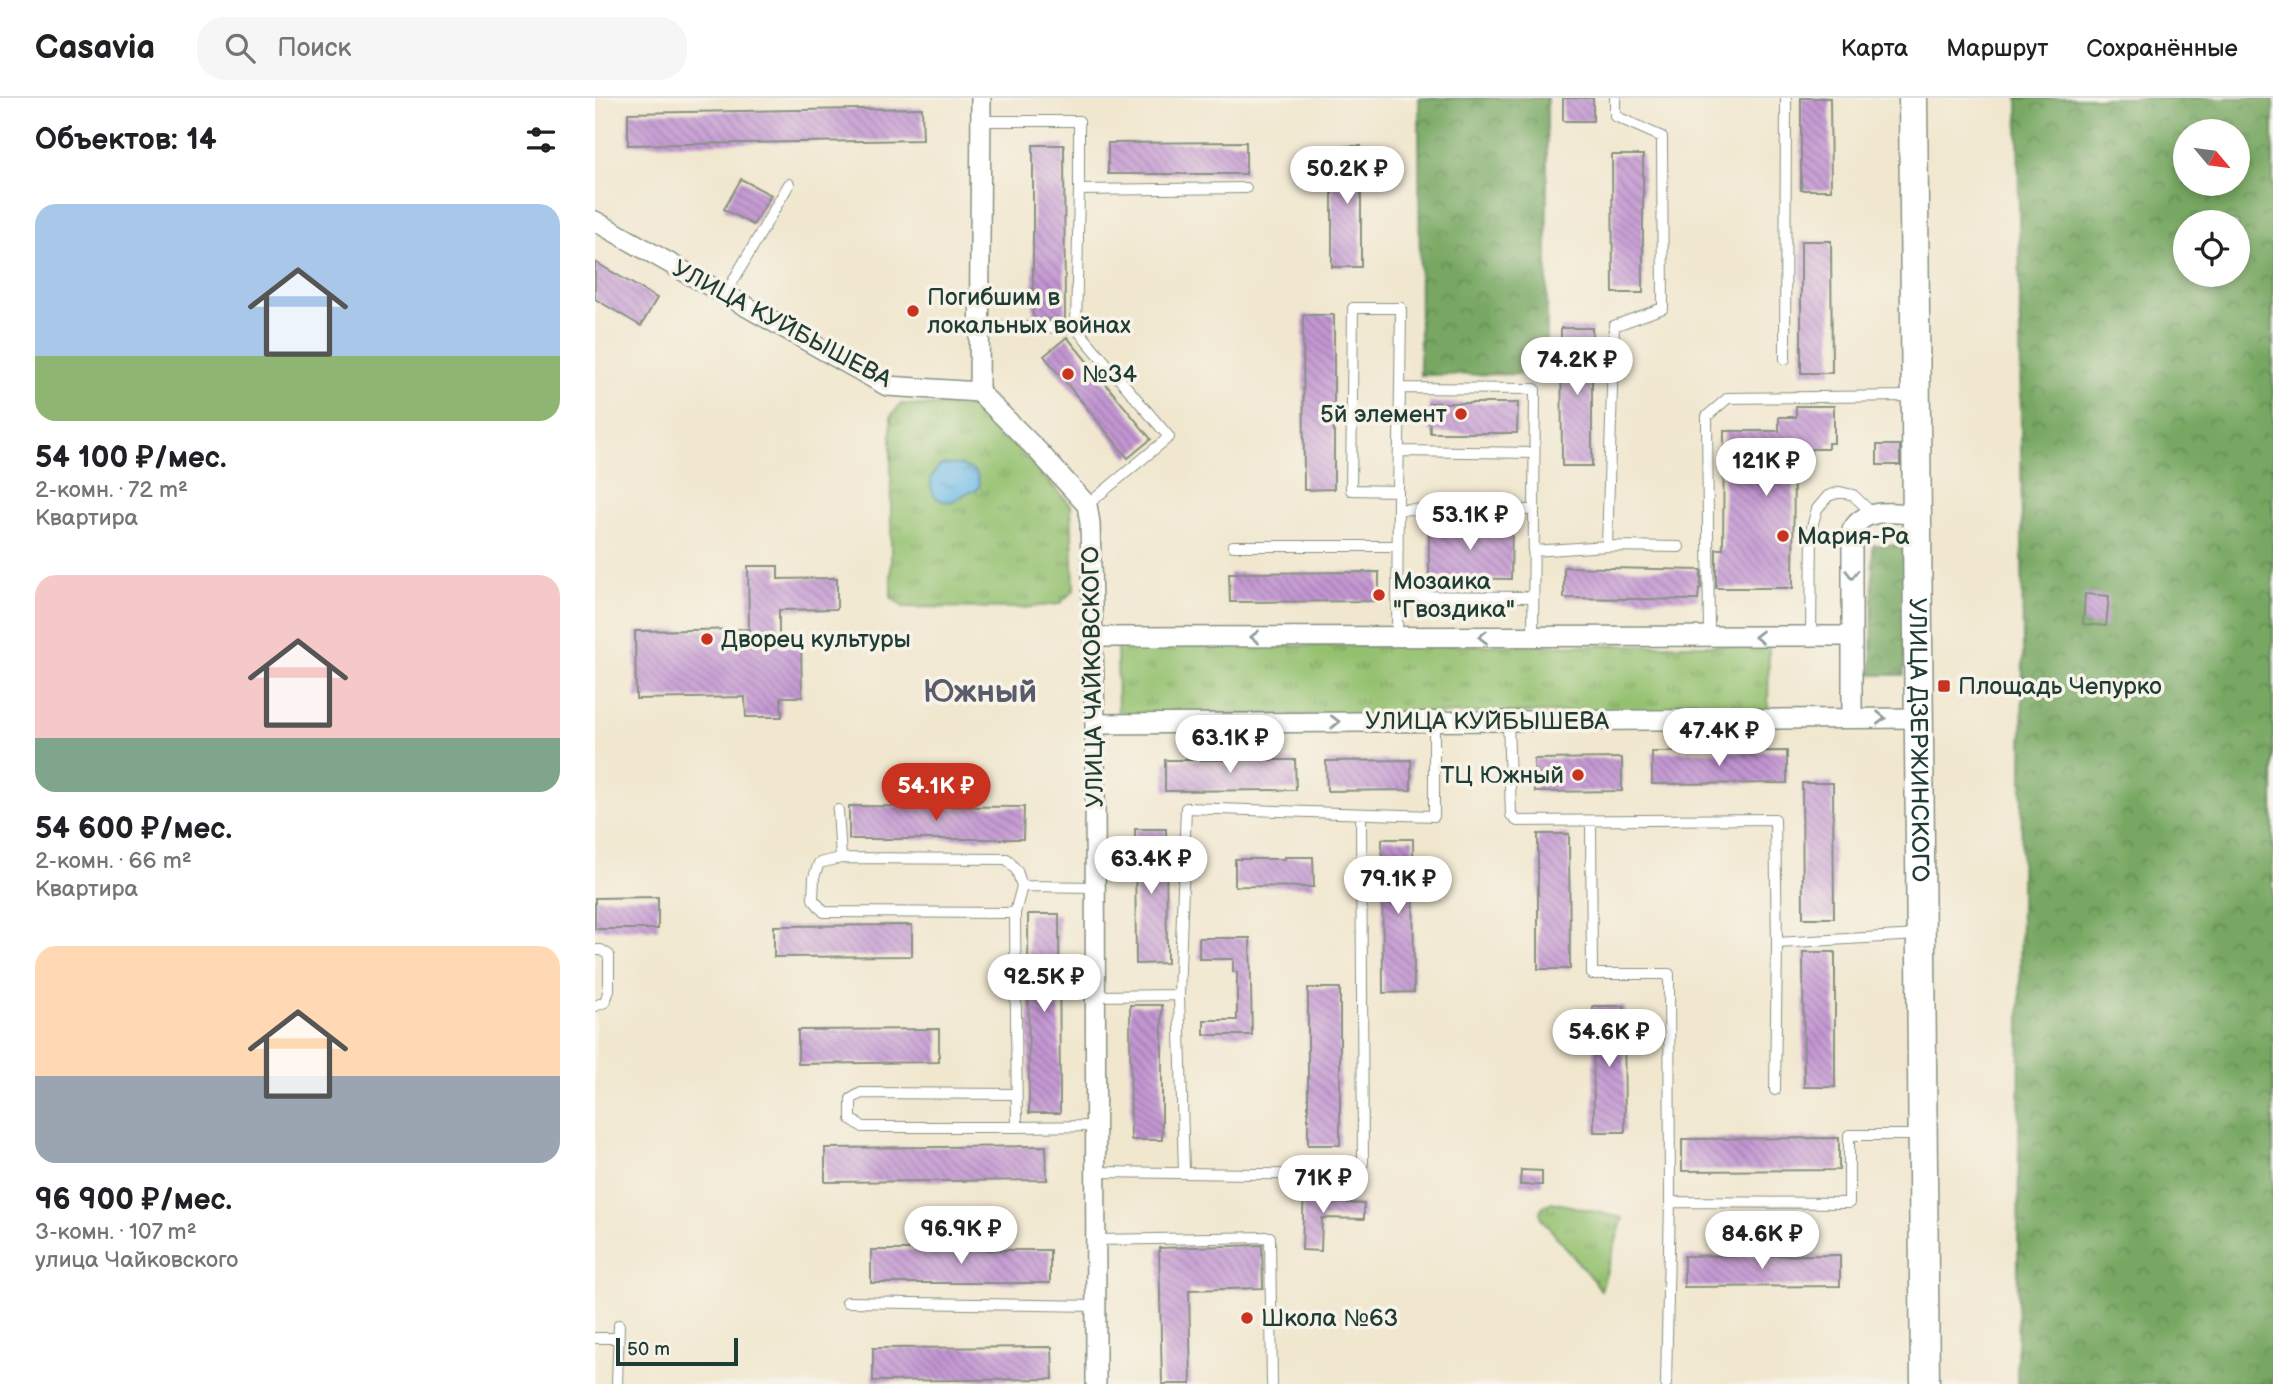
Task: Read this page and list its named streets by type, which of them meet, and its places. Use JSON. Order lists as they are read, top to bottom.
{
  "streets": {
    "main road": ["УЛИЦА ДЗЕРЖИНСКОГО"],
    "street": ["УЛИЦА КУЙБЫШЕВА", "УЛИЦА ЧАЙКОВСКОГО"]
  },
  "crossings": [
    ["УЛИЦА КУЙБЫШЕВА", "УЛИЦА ЧАЙКОВСКОГО"],
    ["УЛИЦА КУЙБЫШЕВА", "УЛИЦА ДЗЕРЖИНСКОГО"]
  ],
  "districts": ["Южный"],
  "places": {
    "other": [
      "Погибшим в локальных войнах",
      "№34",
      "5й элемент",
      "Мария-Ра",
      "Мозаика \"Гвоздика\"",
      "Дворец культуры",
      "ТЦ Южный",
      "Школа №63"
    ],
    "transit": ["Площадь Чепурко"]
  },
  "scale_bar": "50 m",
  "north": "bottom right",
  "page": {
    "header": "Casavia",
    "search": "Поиск",
    "nav": ["Карта", "Маршрут", "Сохранённые"],
    "heading": "Объектов: 14",
    "price": [
      "50.2K ₽",
      "74.2K ₽",
      "121K ₽",
      "53.1K ₽",
      "47.4K ₽",
      "63.1K ₽",
      "54.1K ₽",
      "63.4K ₽",
      "79.1K ₽",
      "92.5K ₽",
      "54.6K ₽",
      "71K ₽",
      "96.9K ₽",
      "84.6K ₽"
    ],
    "list": [
      {
        "name": "54 100 ₽/мес.",
        "note": "2-комн. · 72 m² · Квартира"
      },
      {
        "name": "54 600 ₽/мес.",
        "note": "2-комн. · 66 m² · Квартира"
      },
      {
        "name": "96 900 ₽/мес.",
        "note": "3-комн. · 107 m² · улица Чайковского"
      }
    ],
    "scale": "50 m"
  }
}
